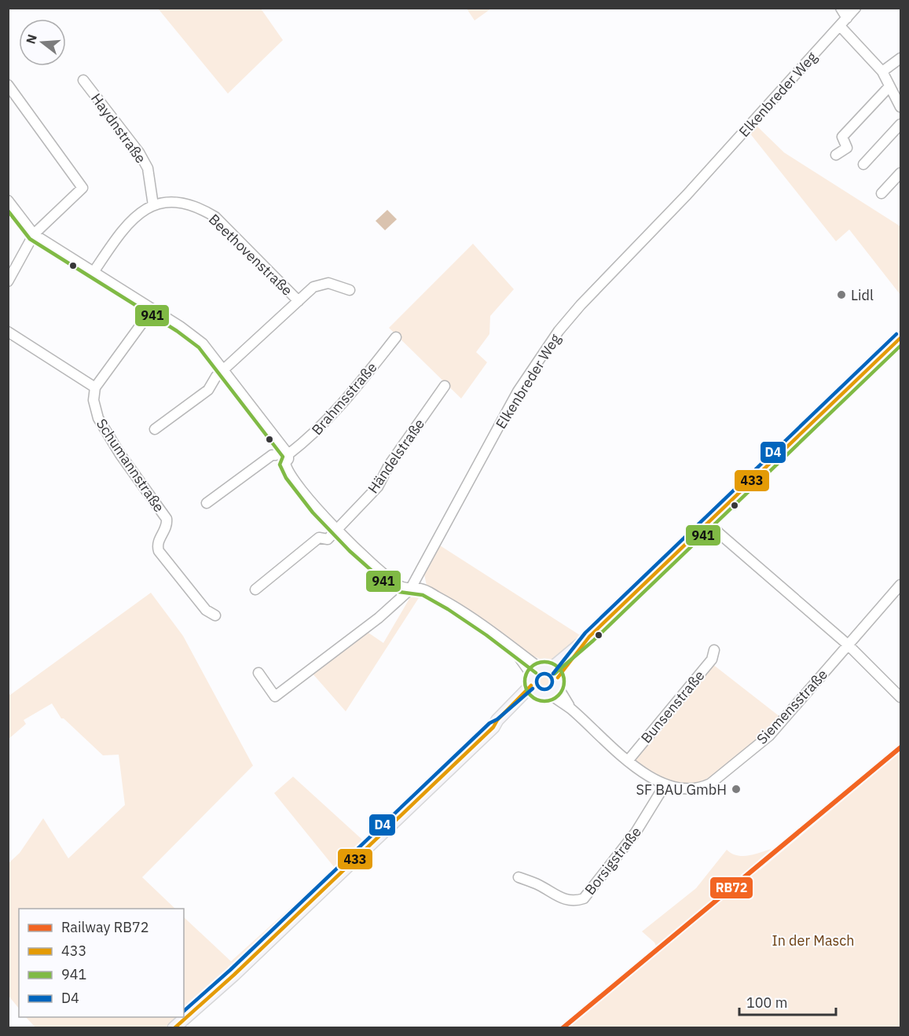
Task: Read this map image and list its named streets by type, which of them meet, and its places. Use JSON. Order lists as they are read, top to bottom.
{
  "streets": {
    "street": [
      "Elkenbreder Weg",
      "Haydnstraße",
      "Beethovenstraße",
      "Brahmsstraße",
      "Händelstraße",
      "Schumannstraße",
      "Bunsenstraße",
      "Siemensstraße",
      "Borsigstraße"
    ]
  },
  "crossings": [
    ["Elkenbreder Weg", "Siemensstraße"],
    ["Haydnstraße", "Beethovenstraße"],
    ["Beethovenstraße", "Siemensstraße"],
    ["Brahmsstraße", "Siemensstraße"],
    ["Händelstraße", "Siemensstraße"],
    ["Bunsenstraße", "Siemensstraße"],
    ["Siemensstraße", "Borsigstraße"]
  ],
  "parks": ["In der Masch"],
  "places": ["Lidl", "SF BAU GmbH"],
  "lines": [
    "transit line 941",
    "transit line D4",
    "transit line 433",
    "rail line RB72"
  ],
  "legend": [
    "Railway RB72",
    "433",
    "941",
    "D4"
  ],
  "scale_bar": "100 m",
  "north": "left"
}
